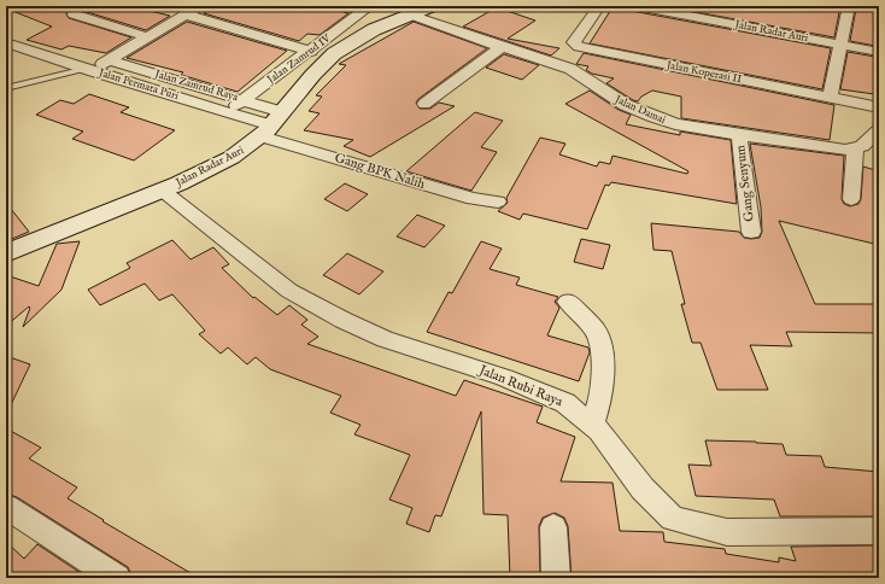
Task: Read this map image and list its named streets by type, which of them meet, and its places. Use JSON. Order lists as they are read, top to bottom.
{
  "streets": {
    "main road": ["Jalan Radar Auri"],
    "street": [
      "Jalan Zamrud IV",
      "Jalan Koperasi II",
      "Jalan Permata Puri",
      "Jalan Zamrud Raya",
      "Jalan Damai",
      "Gang BPK Nalih",
      "Gang Senyum",
      "Jalan Rubi Raya"
    ]
  },
  "crossings": [
    ["Jalan Radar Auri", "Jalan Permata Puri"],
    ["Jalan Radar Auri", "Jalan Zamrud Raya"],
    ["Jalan Radar Auri", "Jalan Damai"],
    ["Jalan Radar Auri", "Gang BPK Nalih"],
    ["Jalan Radar Auri", "Jalan Rubi Raya"],
    ["Jalan Zamrud IV", "Jalan Permata Puri"],
    ["Jalan Zamrud IV", "Jalan Zamrud Raya"],
    ["Jalan Permata Puri", "Jalan Zamrud Raya"],
    ["Jalan Permata Puri", "Gang BPK Nalih"],
    ["Jalan Zamrud Raya", "Gang BPK Nalih"],
    ["Jalan Damai", "Gang Senyum"]
  ]
}
